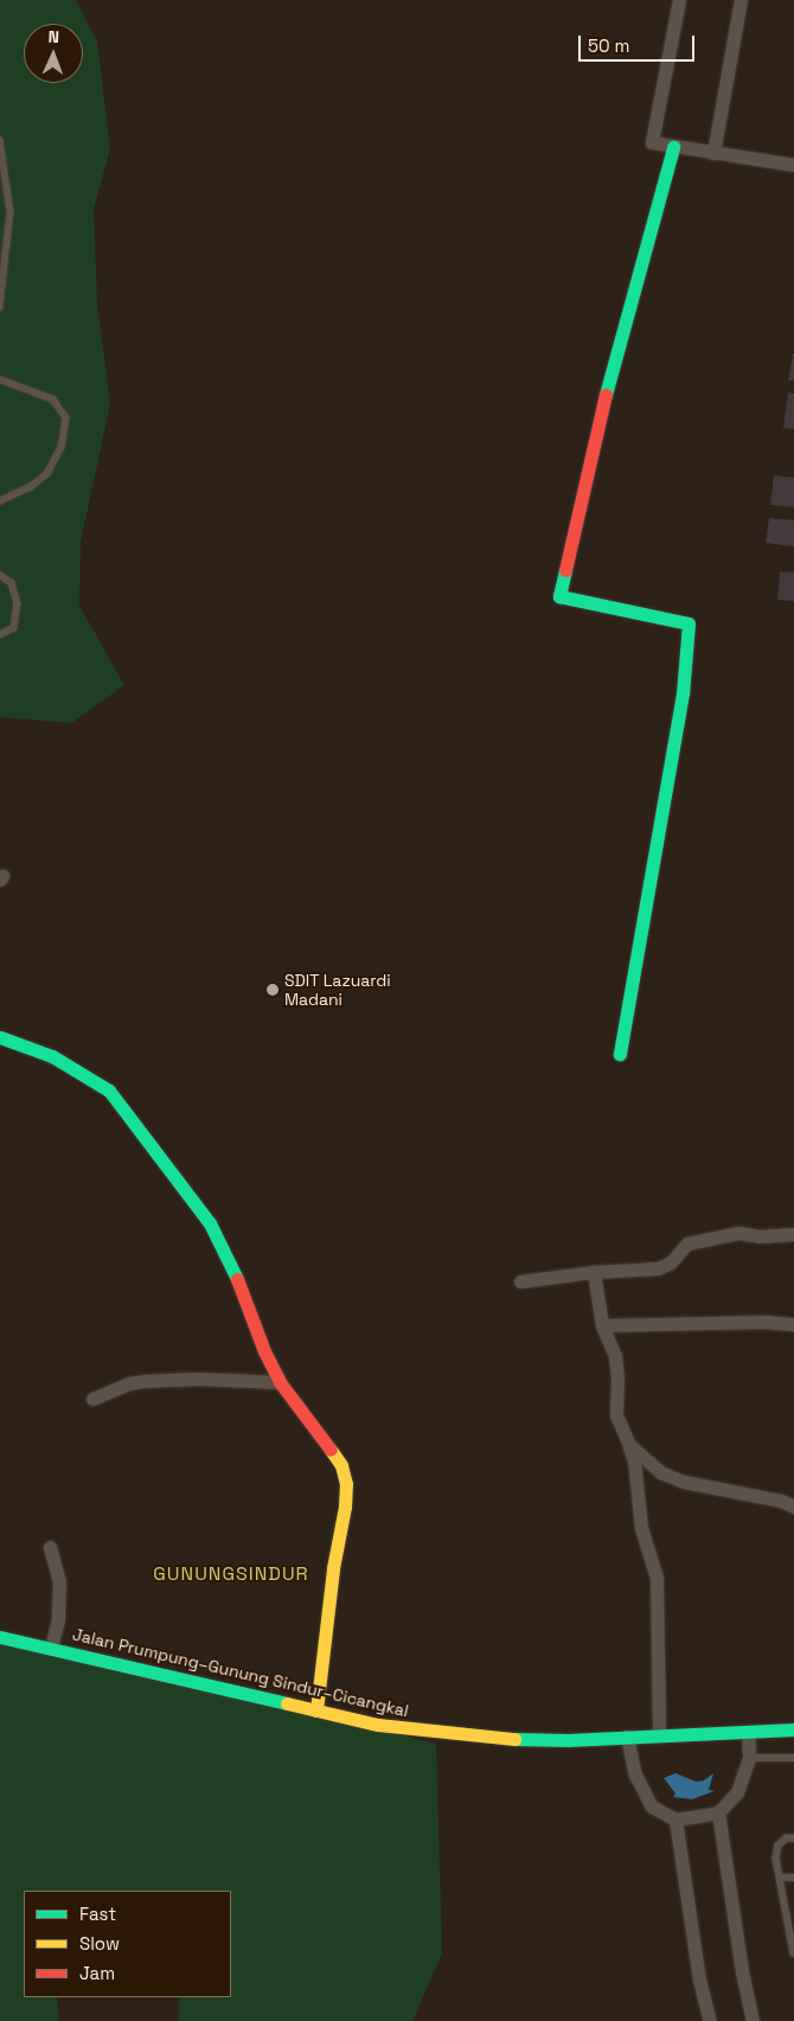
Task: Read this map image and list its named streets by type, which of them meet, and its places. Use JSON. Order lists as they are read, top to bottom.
{
  "streets": {
    "street": ["Jalan Prumpung–Gunung Sindur–Cicangkal"]
  },
  "districts": ["GUNUNGSINDUR"],
  "places": ["SDIT Lazuardi Madani"],
  "legend": ["Fast", "Slow", "Jam"],
  "scale_bar": "50 m",
  "north": "top"
}
